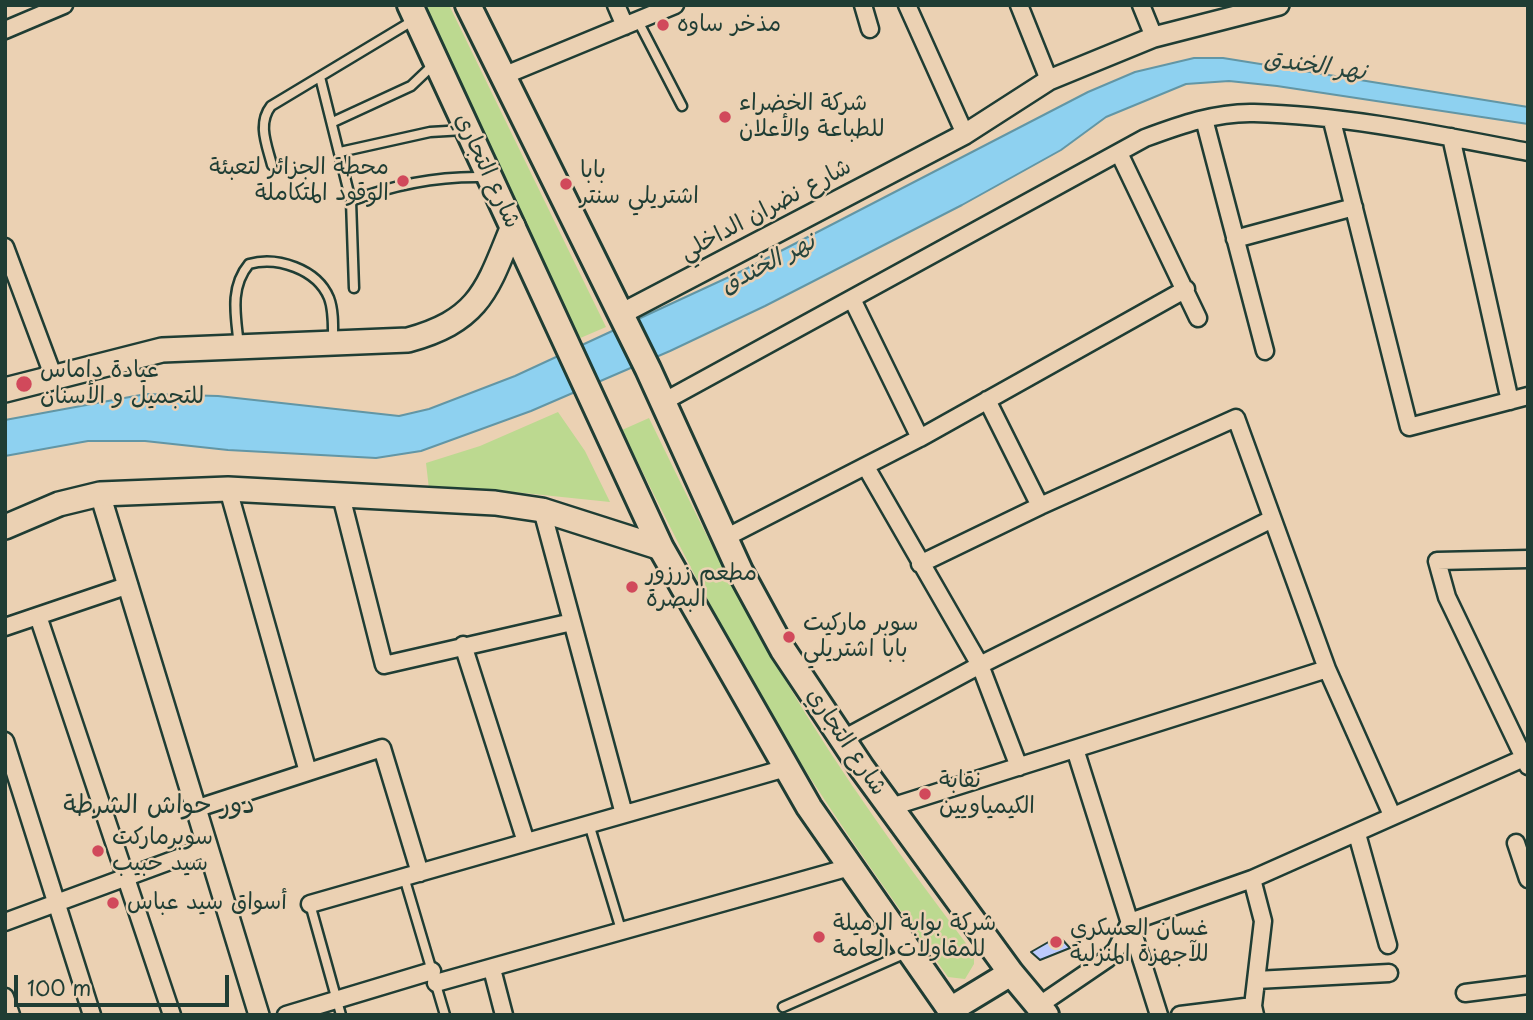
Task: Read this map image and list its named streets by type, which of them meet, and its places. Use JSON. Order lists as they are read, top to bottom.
{
  "streets": {
    "main road": ["شارع التجاري"],
    "street": ["شارع نضران الداخلي"]
  },
  "crossings": [
    ["شارع التجاري", "شارع نضران الداخلي"]
  ],
  "districts": ["دور حواش الشرطة"],
  "water": ["نهر الخندق"],
  "places": [
    "مذخر ساوه",
    "شركة الخضراء للطباعة والأعلان",
    "محطة الجزائر لتعبئة الوقود المتكاملة",
    "بابا اشتريلي سنتر",
    "عيادة داماس للتجميل و الأسنان",
    "مطعم زرزور البصرة",
    "سوبر ماركيت بابا اشتريلي",
    "نقابة الكيمياويين",
    "سوبرماركت سيد حبيب",
    "أسواق سيد عباس",
    "شركة بوابة الرميلة للمقاولات العامة",
    "غسان العسكري للآجهزة المنزلية"
  ],
  "scale_bar": "100 m"
}
